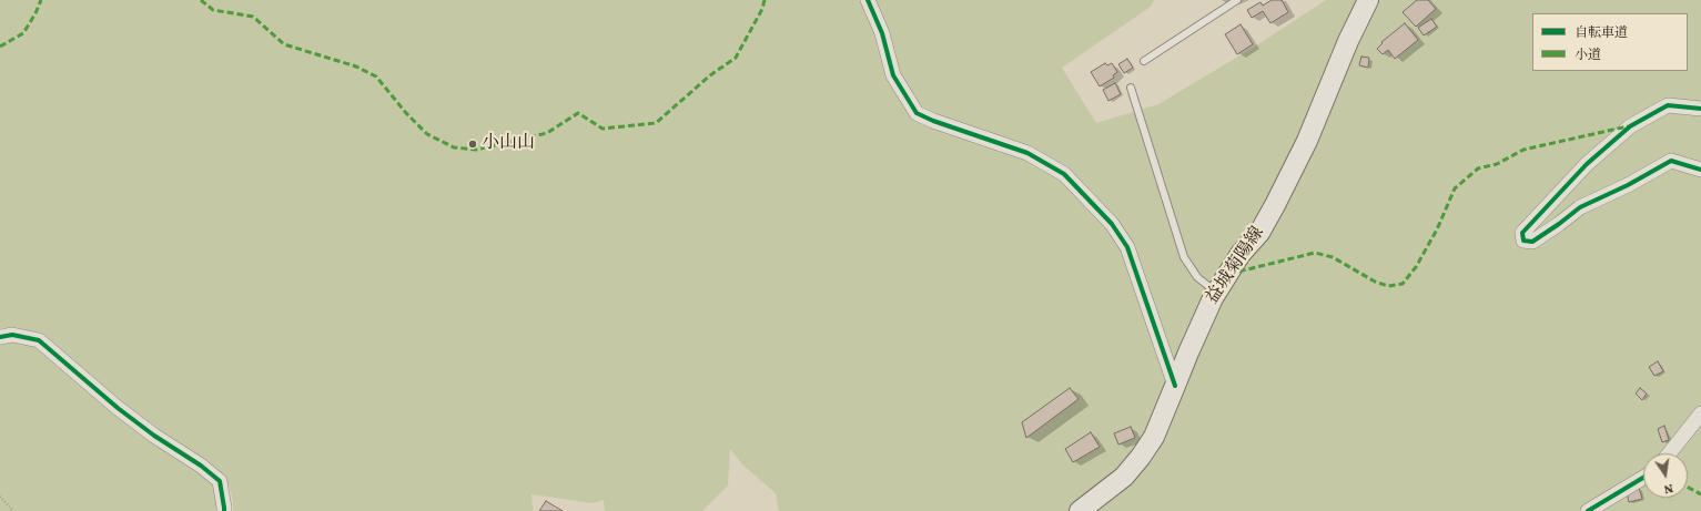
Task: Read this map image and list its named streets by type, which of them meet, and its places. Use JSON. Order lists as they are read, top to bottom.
{
  "streets": {
    "main road": ["益城菊陽線"]
  },
  "places": ["小山山"],
  "legend": ["自転車道", "小道"],
  "north": "bottom"
}
